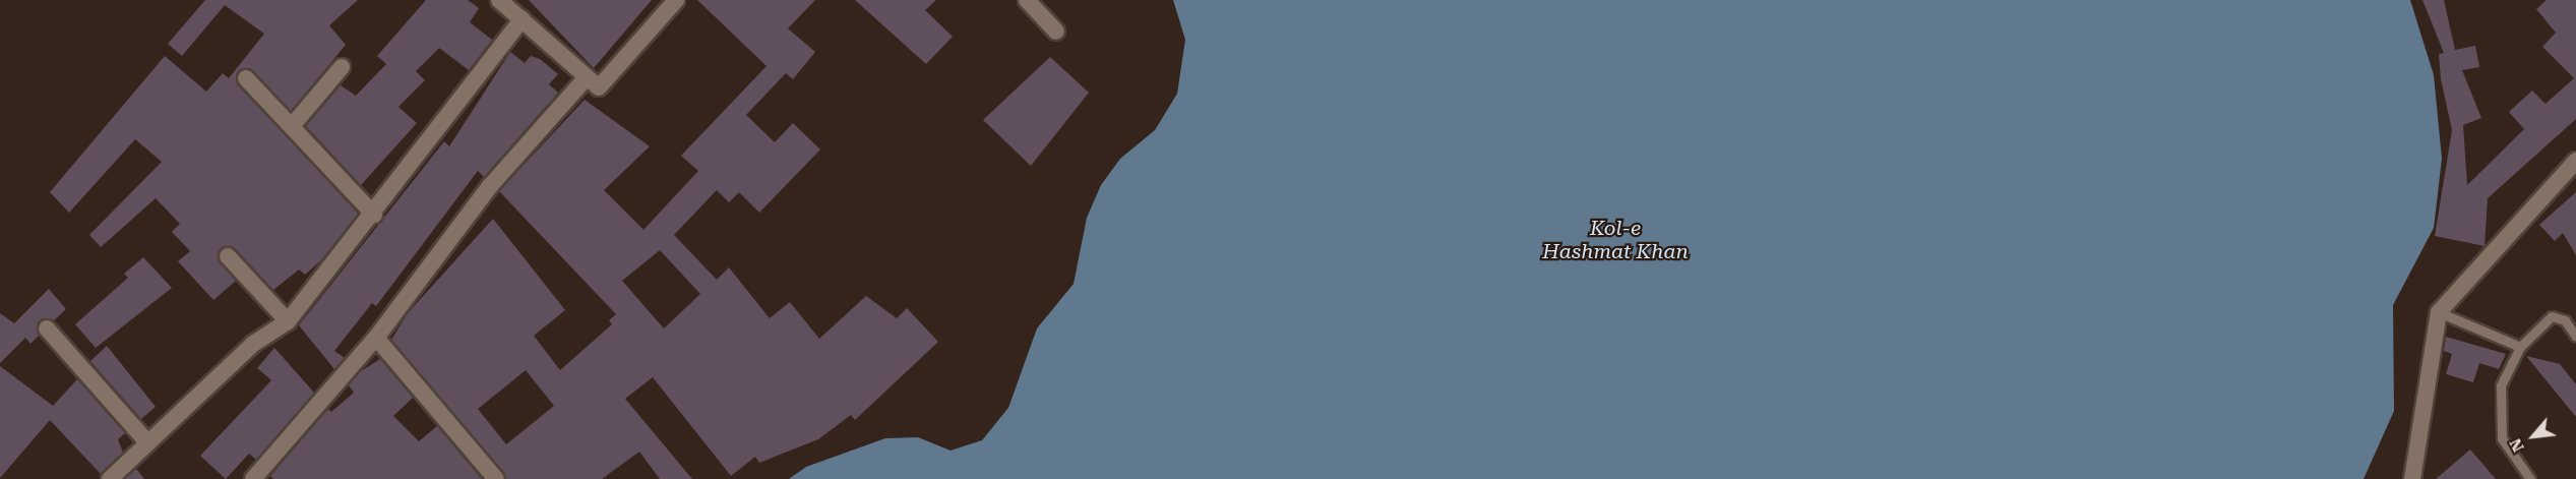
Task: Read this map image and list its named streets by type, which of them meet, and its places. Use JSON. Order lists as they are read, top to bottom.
{
  "water": ["Kol-e Hashmat Khan"],
  "north": "bottom left"
}
